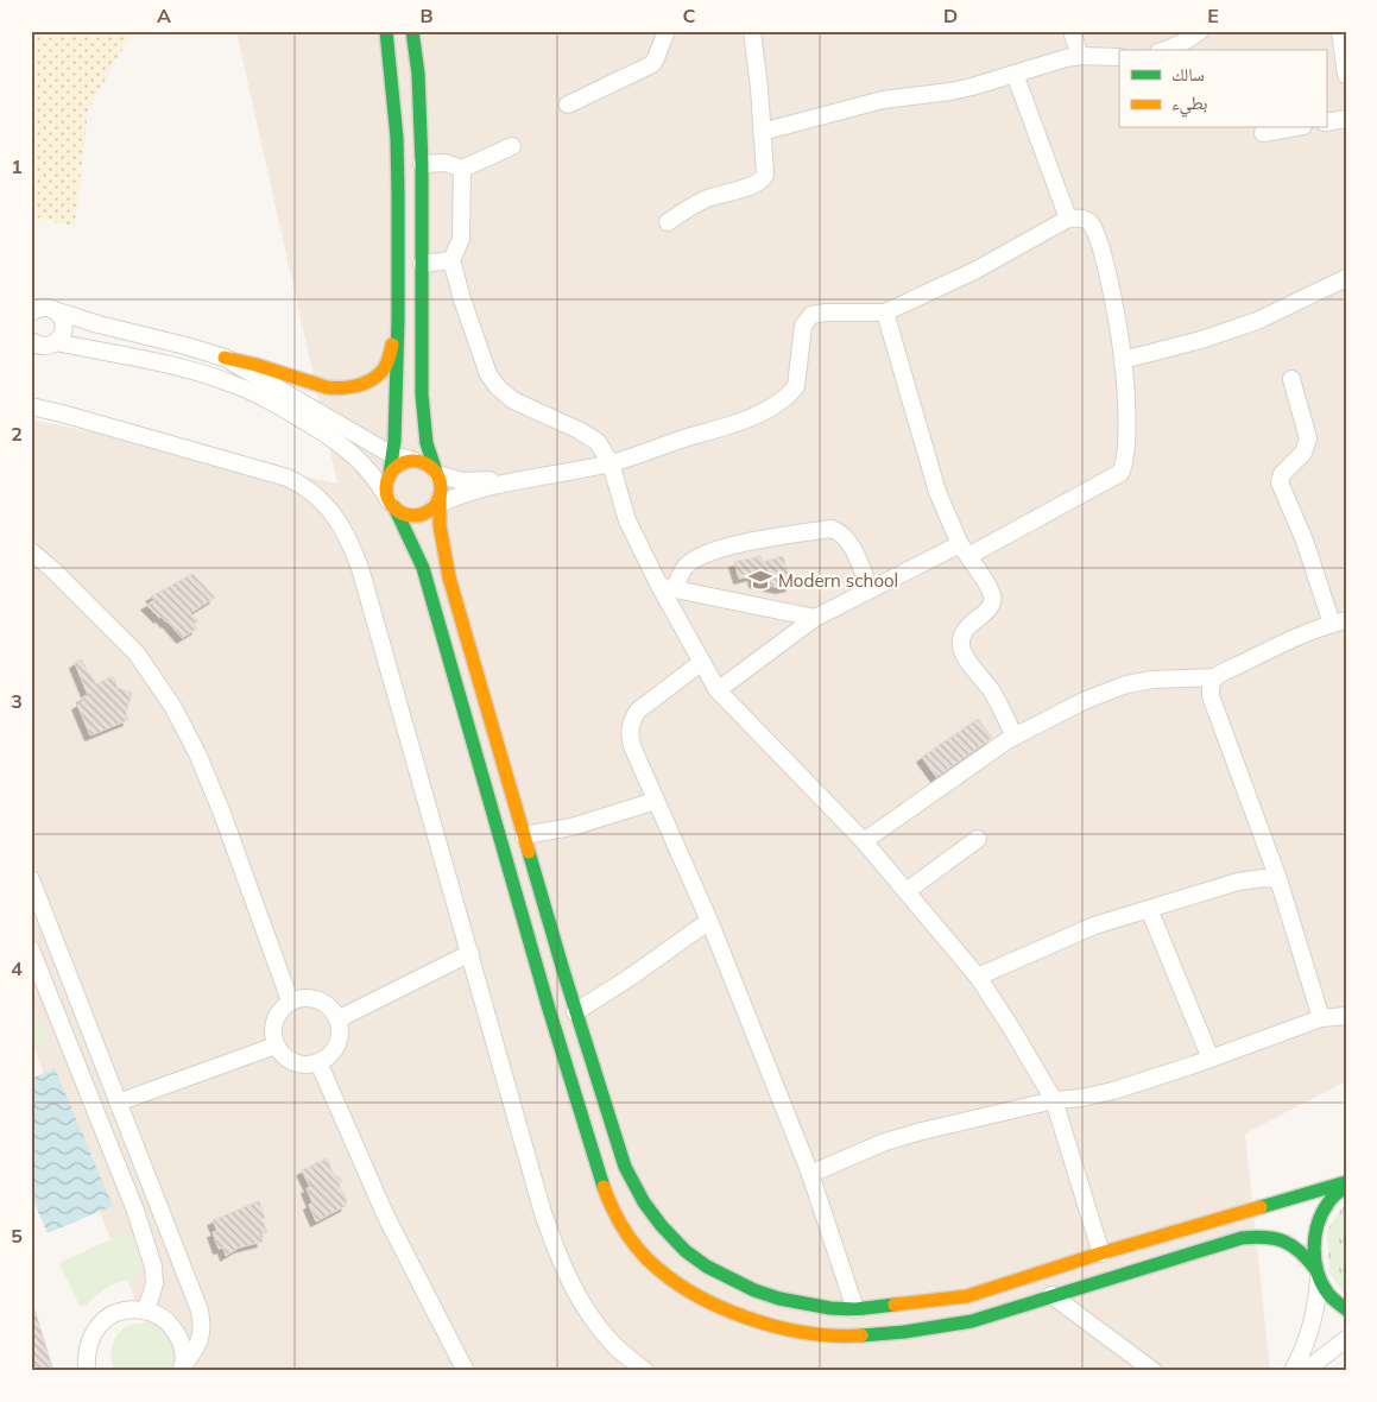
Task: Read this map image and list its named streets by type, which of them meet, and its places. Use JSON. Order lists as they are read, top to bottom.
{
  "places": {
    "school or university": ["Modern school"]
  },
  "legend": ["سالك", "بطيء"],
  "grid": {
    "columns": [
      "A",
      "B",
      "C",
      "D",
      "E"
    ],
    "rows": [
      "1",
      "2",
      "3",
      "4",
      "5"
    ]
  }
}
